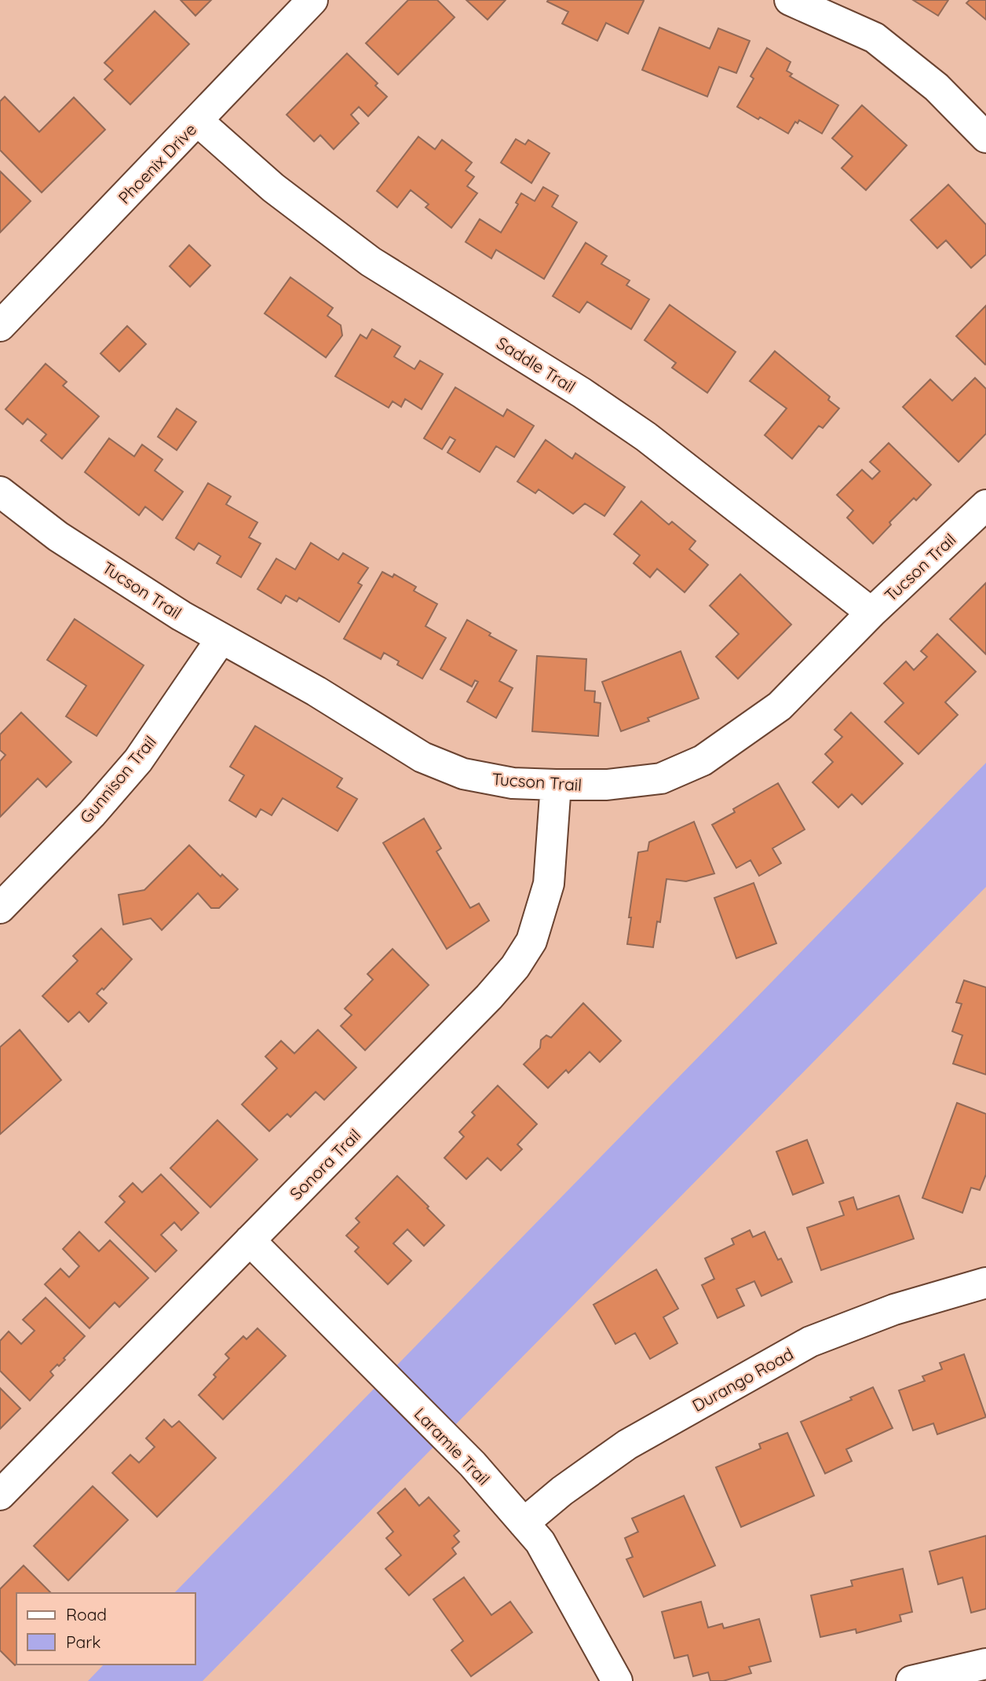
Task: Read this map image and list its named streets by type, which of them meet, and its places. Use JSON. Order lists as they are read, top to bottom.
{
  "streets": {
    "street": [
      "Phoenix Drive",
      "Saddle Trail",
      "Tucson Trail",
      "Gunnison Trail",
      "Sonora Trail",
      "Durango Road",
      "Laramie Trail"
    ]
  },
  "crossings": [
    ["Phoenix Drive", "Saddle Trail"],
    ["Saddle Trail", "Tucson Trail"],
    ["Tucson Trail", "Gunnison Trail"],
    ["Tucson Trail", "Sonora Trail"],
    ["Sonora Trail", "Laramie Trail"],
    ["Durango Road", "Laramie Trail"]
  ],
  "legend": ["Road", "Park"]
}
